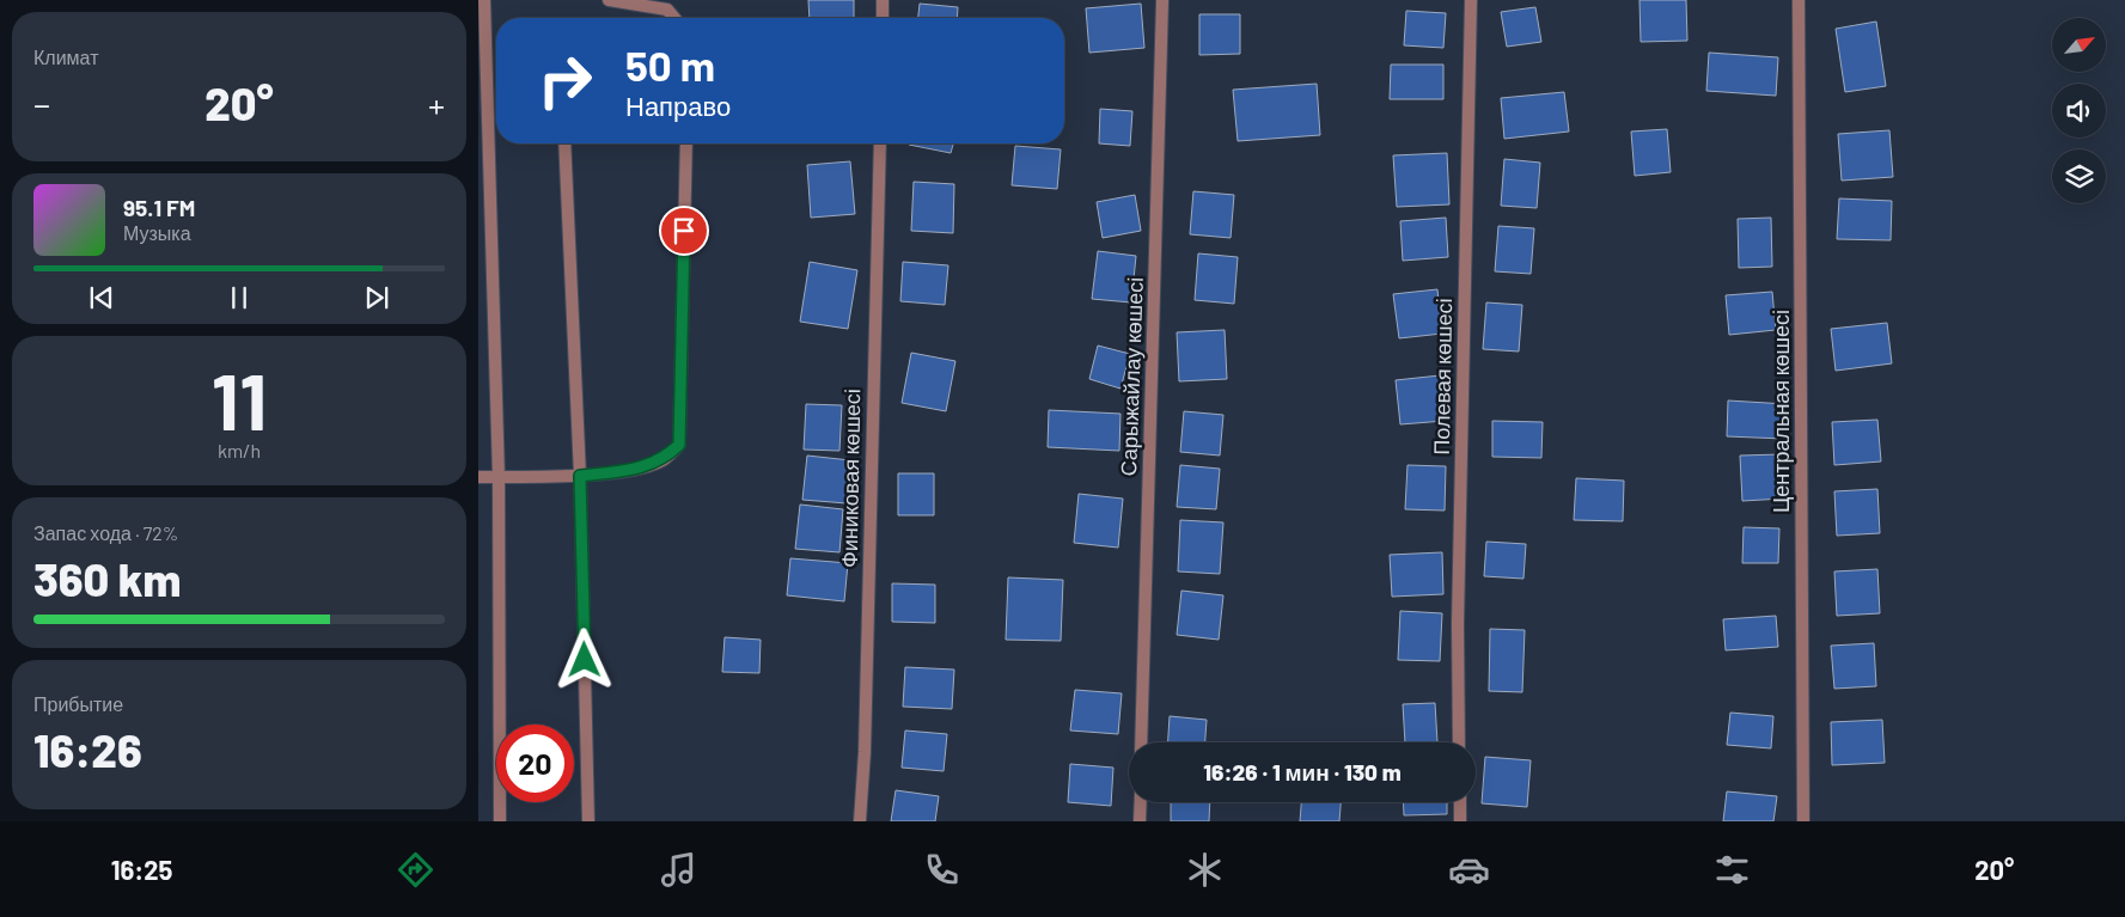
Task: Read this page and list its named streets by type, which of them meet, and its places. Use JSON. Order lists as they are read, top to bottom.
{
  "streets": {
    "street": [
      "Сарыжайлау көшесі",
      "Полевая көшесі",
      "Центральная көшесі",
      "Финиковая көшесі"
    ]
  },
  "north": "top right",
  "page": {
    "tile": [
      "Климат",
      ["11", "km/h"],
      ["Запас хода · 72%", "360 km"],
      ["Прибытие", "16:26"]
    ],
    "turn": ["50 m", "Направо"],
    "heat": ["−", "20°", "+"],
    "song": ["95.1 FM", "Музыка"],
    "limit": "20",
    "trip": "16:26 · 1 мин · 130 m",
    "tabs": ["16:25", "20°"]
  }
}
